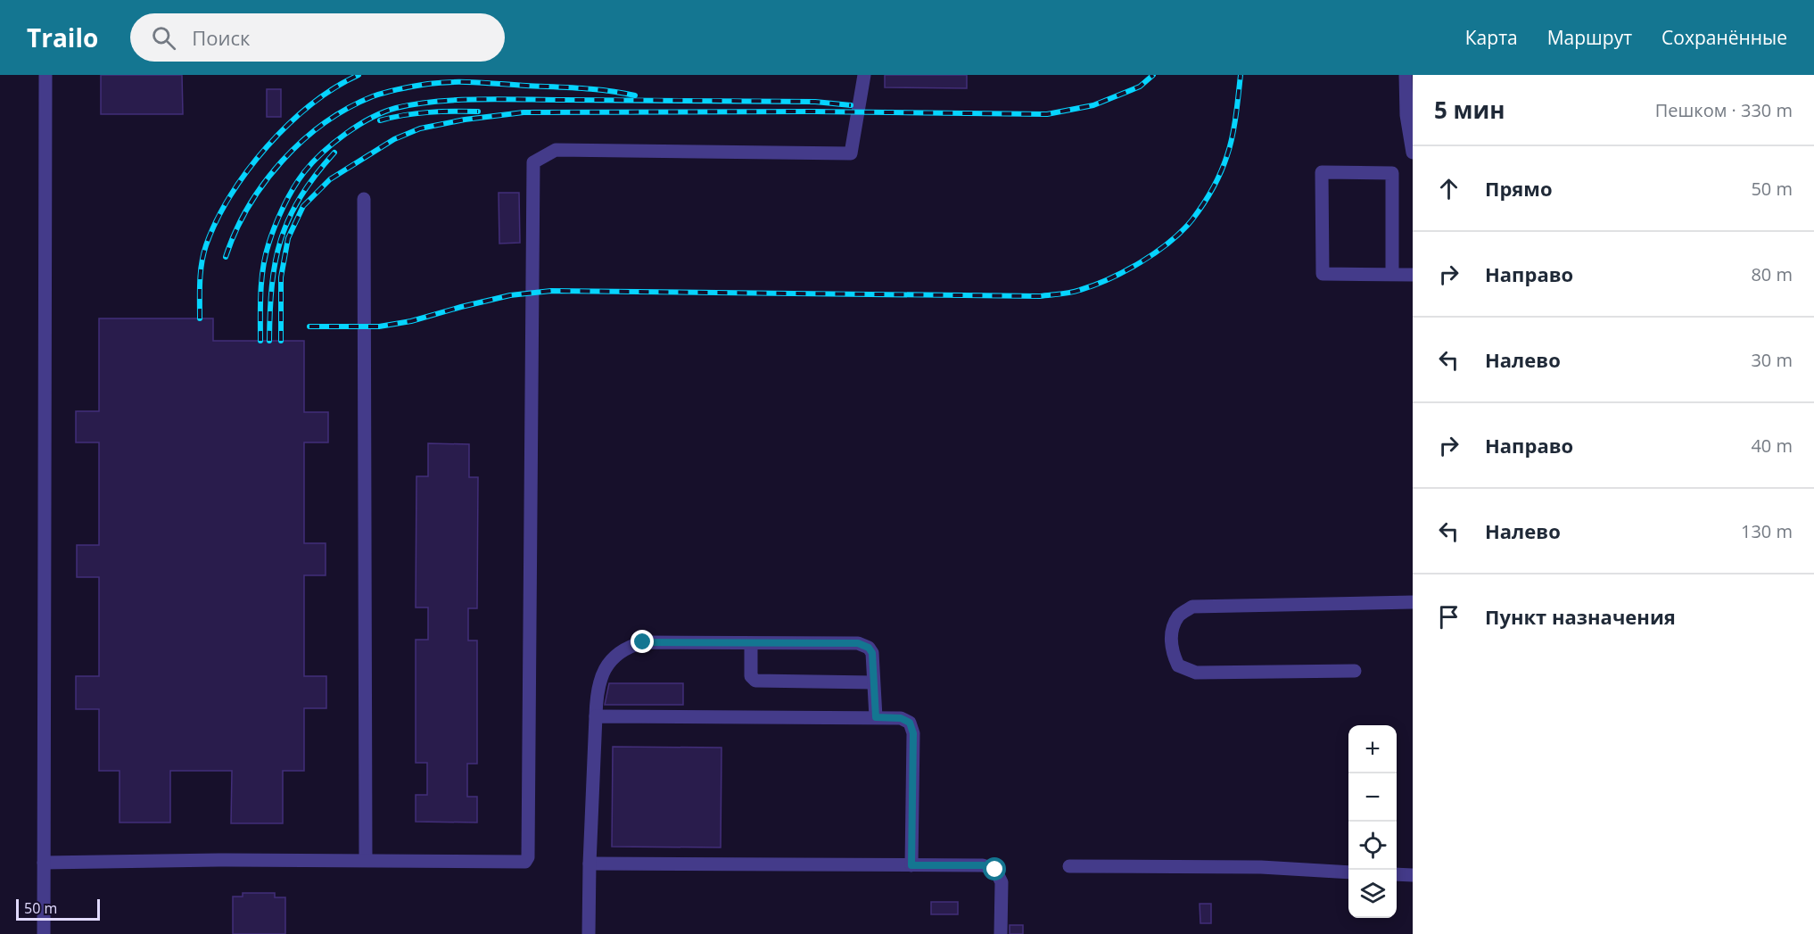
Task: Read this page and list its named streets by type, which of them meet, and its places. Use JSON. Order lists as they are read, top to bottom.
{
  "scale_bar": "50 m",
  "page": {
    "header": "Trailo",
    "search": "Поиск",
    "nav": ["Карта", "Маршрут", "Сохранённые"],
    "heading": ["5 мин", "Пешком · 330 m"],
    "list": [
      ["Прямо", "50 m"],
      ["Направо", "80 m"],
      ["Налево", "30 m"],
      ["Направо", "40 m"],
      ["Налево", "130 m"],
      "Пункт назначения"
    ],
    "map_buttons": ["+", "−"],
    "scale": "50 m"
  }
}
